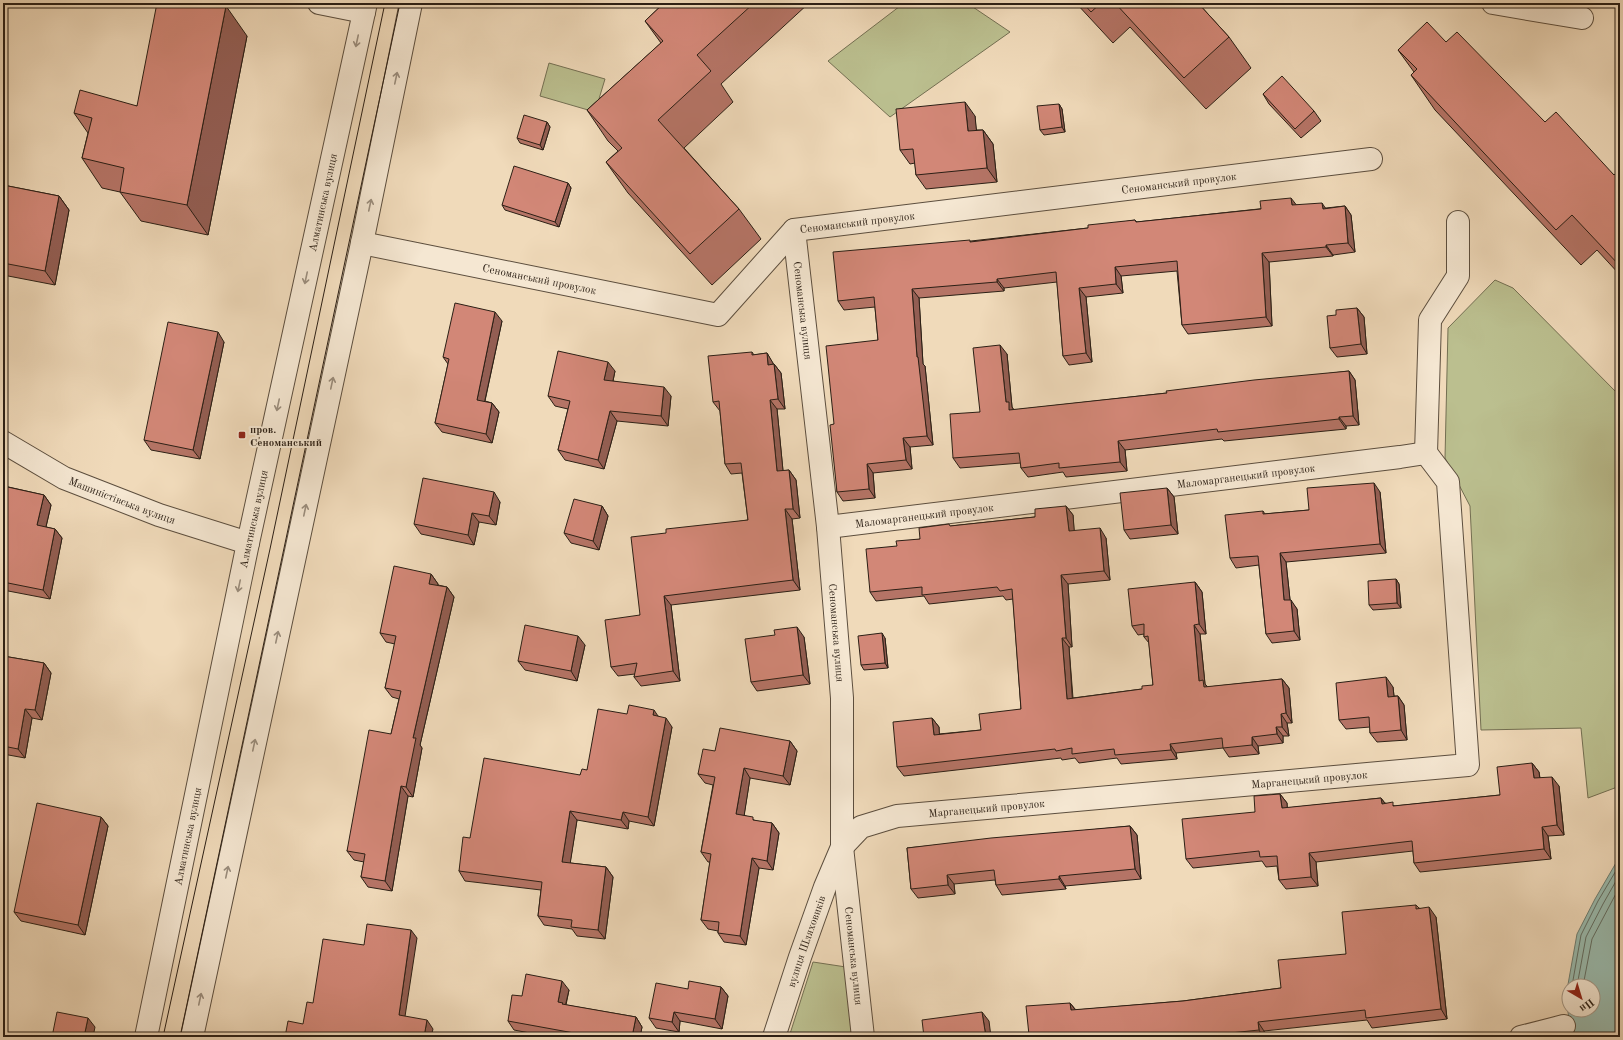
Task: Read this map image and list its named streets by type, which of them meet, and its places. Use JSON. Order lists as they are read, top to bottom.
{
  "streets": {
    "street": [
      "Сеноманський провулок",
      "Алматинська вулиця",
      "Сеноманська вулиця",
      "Маломарганецький провулок",
      "Машиністівська вулиця",
      "Марганецький провулок",
      "вулиця Шляховиків"
    ]
  },
  "crossings": [
    ["Сеноманський провулок", "Сеноманська вулиця"],
    ["Алматинська вулиця", "Машиністівська вулиця"],
    ["Сеноманська вулиця", "Маломарганецький провулок"],
    ["Сеноманська вулиця", "Марганецький провулок"],
    ["Сеноманська вулиця", "вулиця Шляховиків"],
    ["Маломарганецький провулок", "Марганецький провулок"],
    ["Марганецький провулок", "вулиця Шляховиків"]
  ],
  "places": {
    "transit": ["пров. Сеноманський"]
  },
  "north": "bottom right"
}
